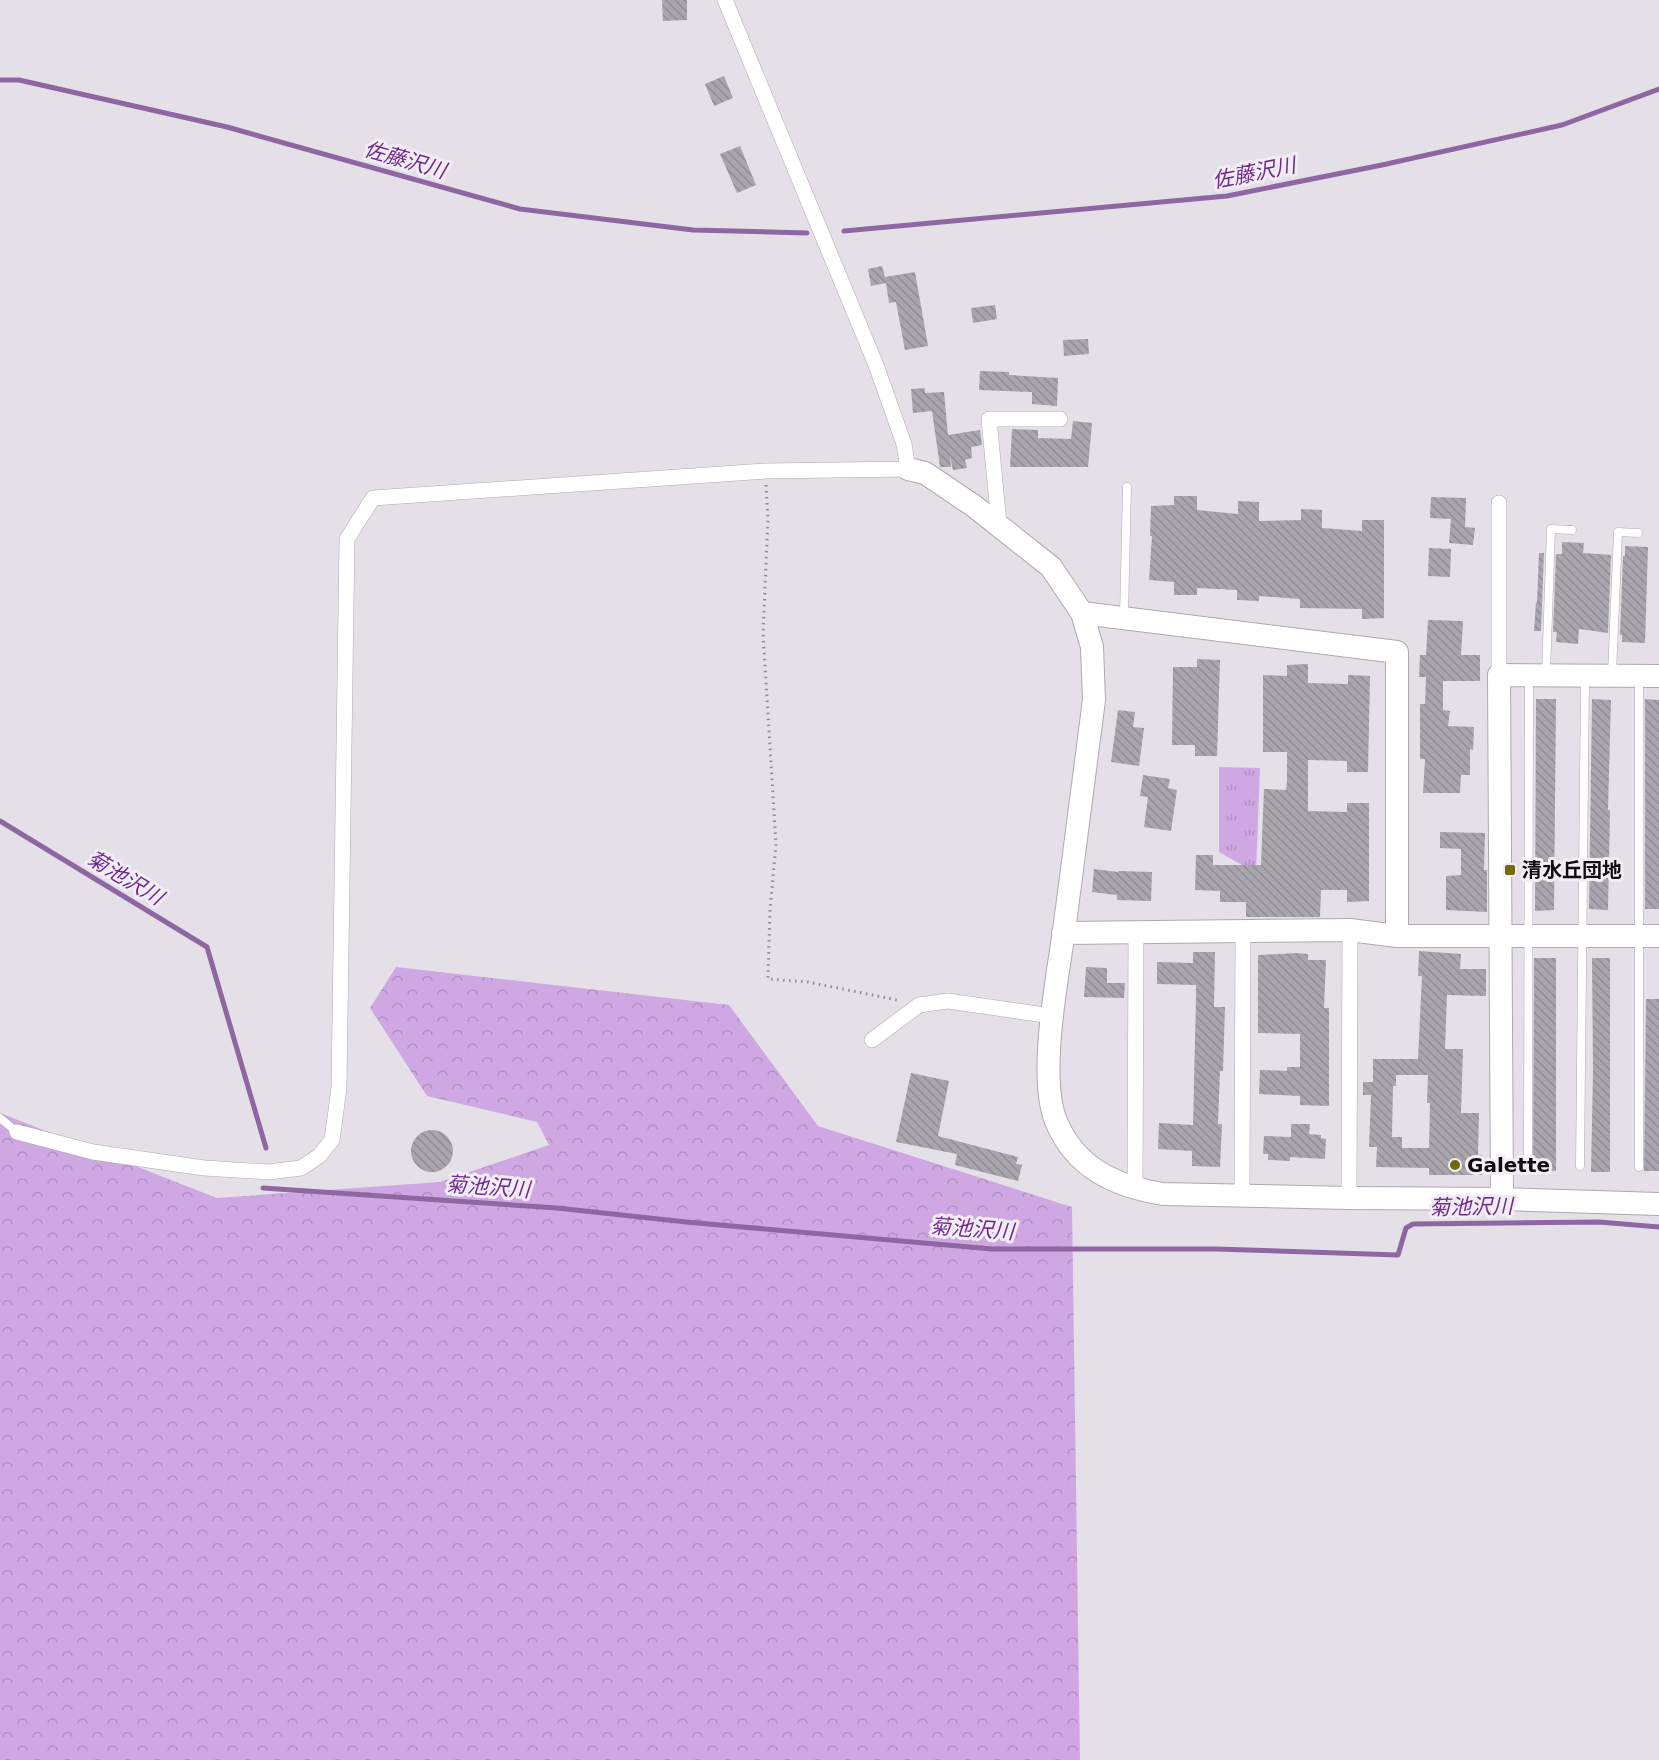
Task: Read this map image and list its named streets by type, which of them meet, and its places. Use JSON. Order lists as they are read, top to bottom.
{
  "water": ["佐藤沢川", "菊池沢川"],
  "places": {
    "transit": ["清水丘団地"],
    "other": ["Galette"]
  }
}
